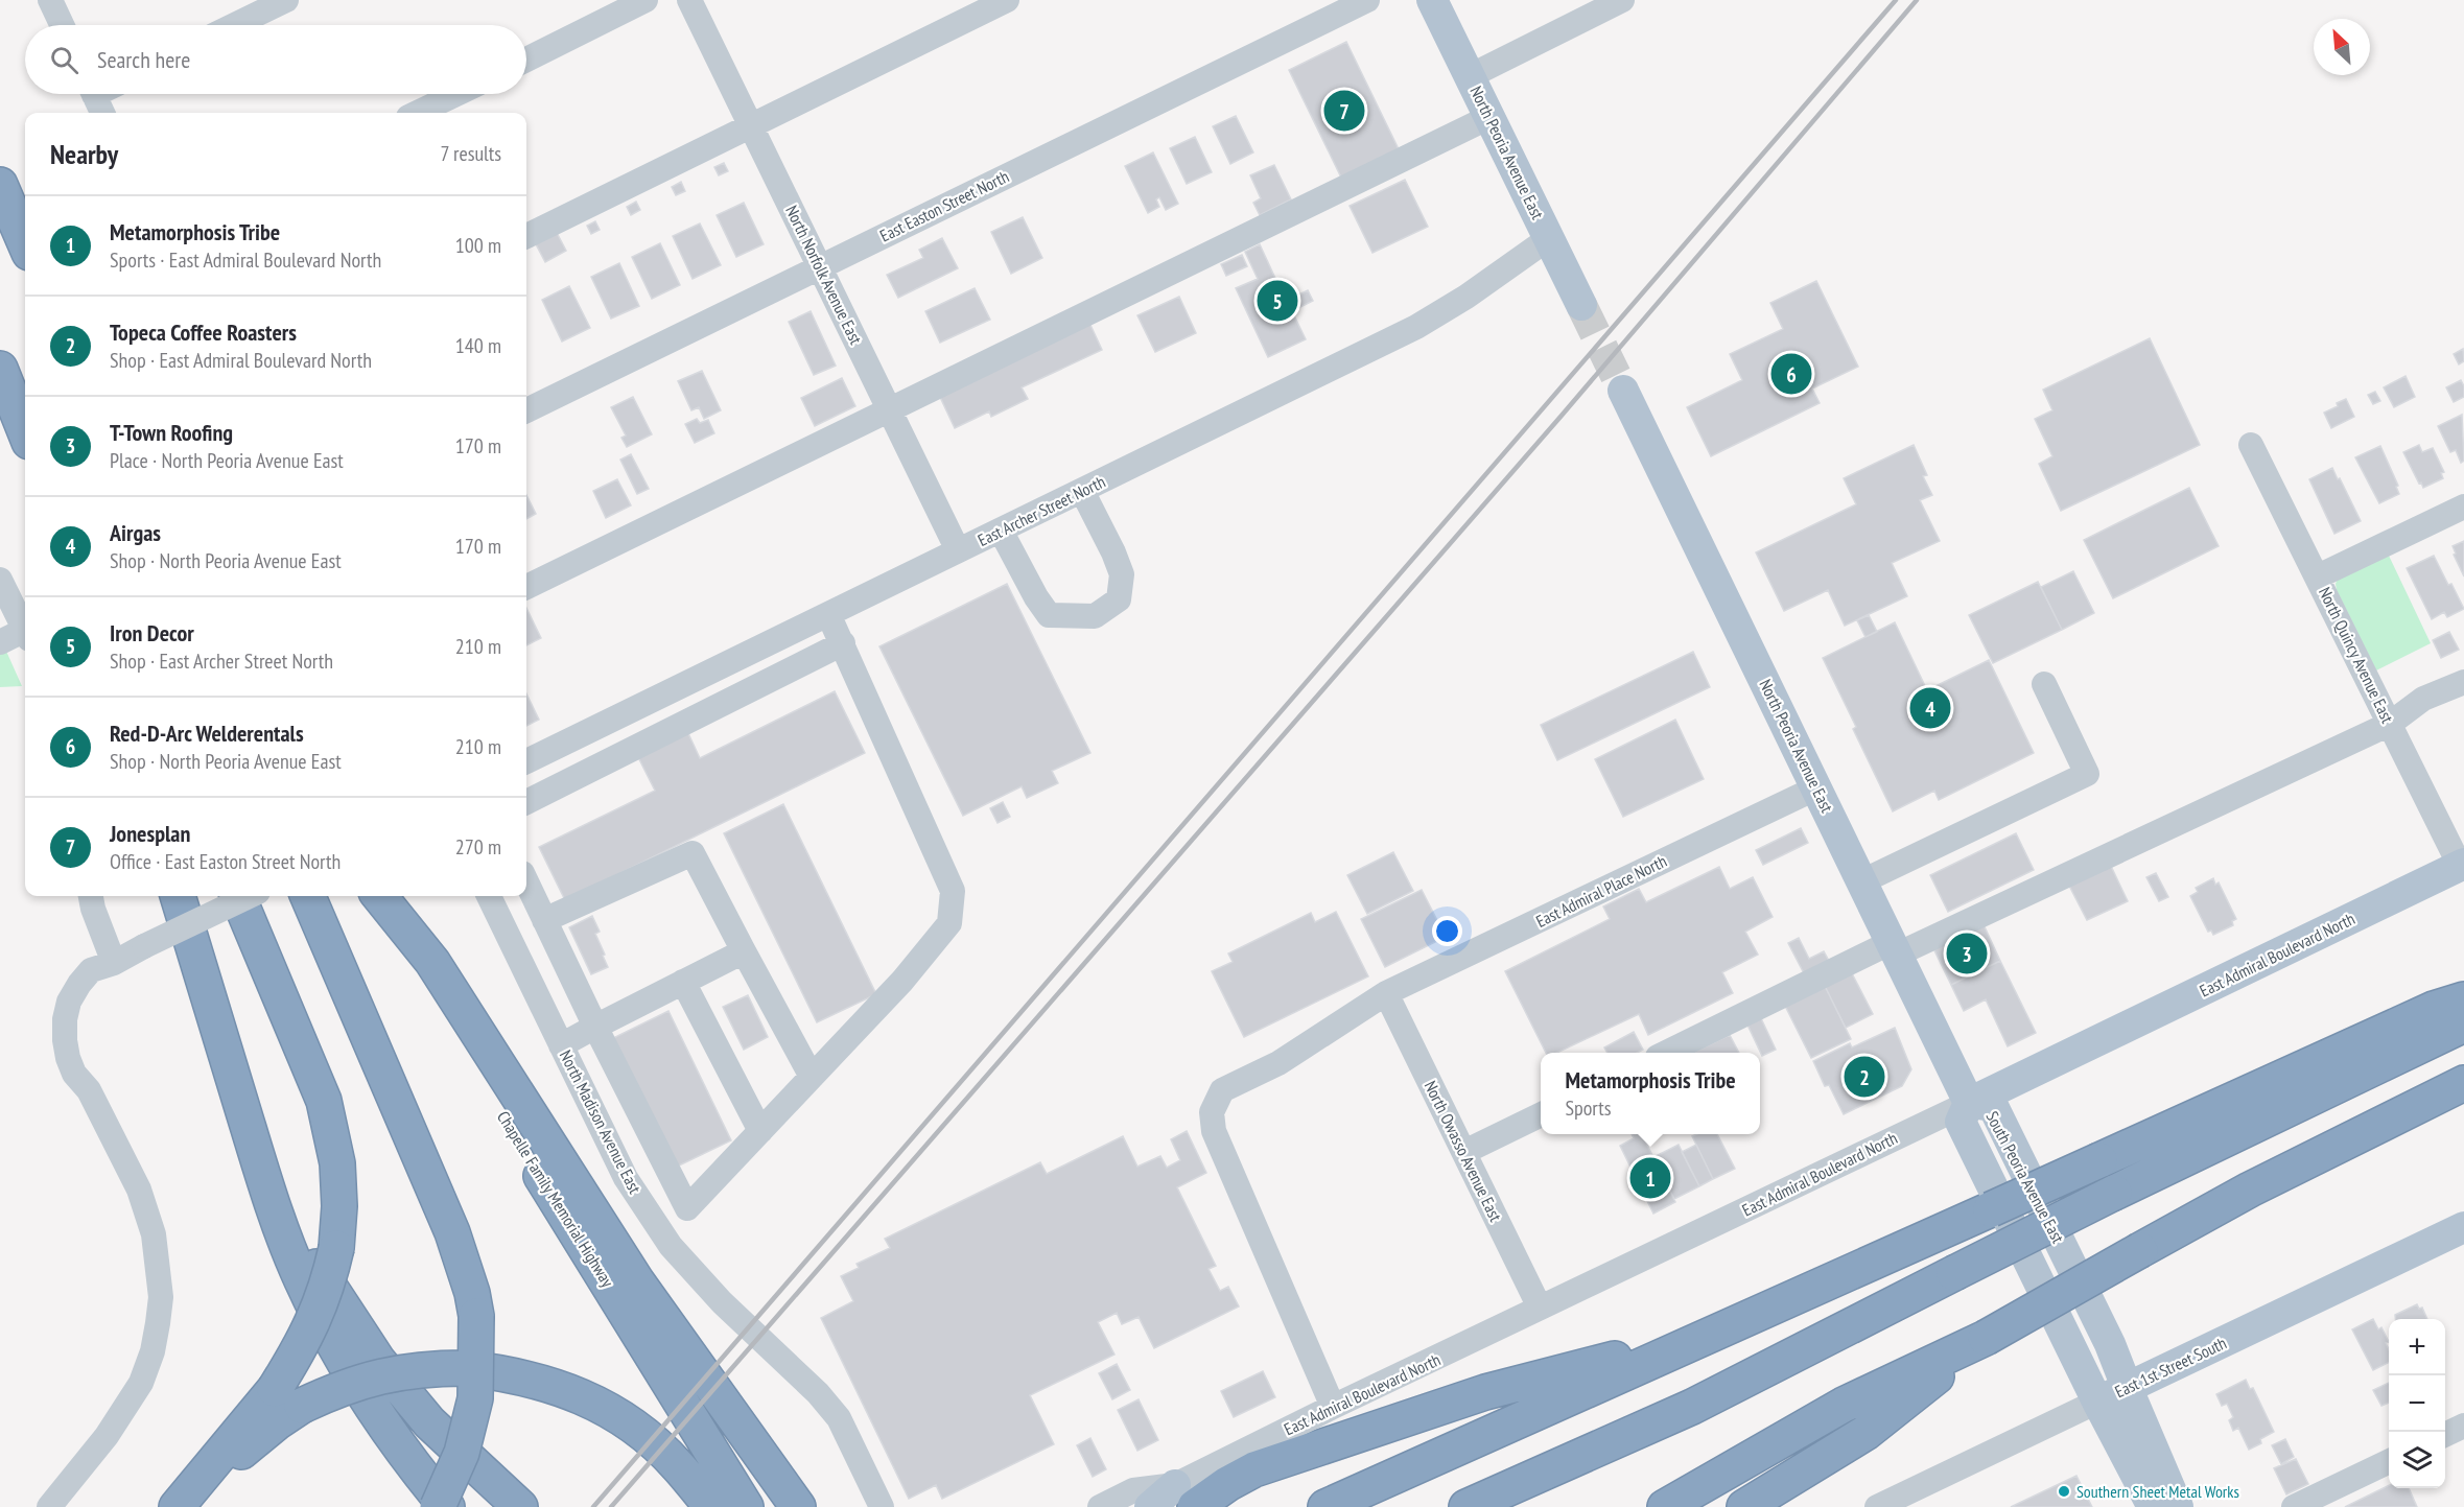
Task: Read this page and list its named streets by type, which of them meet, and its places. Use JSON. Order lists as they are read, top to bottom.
{
  "streets": {
    "highway": ["Chapelle Family Memorial Highway"],
    "main road": [
      "North Peoria Avenue East",
      "East Admiral Boulevard North",
      "South Peoria Avenue East",
      "East 1st Street South"
    ],
    "street": [
      "East Easton Street North",
      "North Norfolk Avenue East",
      "East Archer Street North",
      "North Quincy Avenue East",
      "East Admiral Place North",
      "North Madison Avenue East",
      "North Owasso Avenue East"
    ]
  },
  "crossings": [
    ["North Peoria Avenue East", "East Archer Street North"],
    ["North Peoria Avenue East", "East Admiral Place North"],
    ["North Peoria Avenue East", "East Admiral Boulevard North"],
    ["North Peoria Avenue East", "South Peoria Avenue East"],
    ["East Easton Street North", "North Norfolk Avenue East"],
    ["North Norfolk Avenue East", "East Archer Street North"],
    ["North Quincy Avenue East", "East Admiral Boulevard North"],
    ["East Admiral Place North", "East Admiral Boulevard North"],
    ["East Admiral Place North", "North Owasso Avenue East"],
    ["East Admiral Boulevard North", "North Owasso Avenue East"],
    ["East Admiral Boulevard North", "South Peoria Avenue East"],
    ["South Peoria Avenue East", "East 1st Street South"]
  ],
  "places": ["Southern Sheet Metal Works"],
  "north": "top left",
  "page": {
    "search": "Search here",
    "pins": [
      "7",
      "5",
      "6",
      "4",
      "3",
      "2",
      "1"
    ],
    "heading": ["Nearby", "7 results"],
    "list": [
      {
        "mark": "1",
        "name": "Metamorphosis Tribe",
        "note": "Sports · East Admiral Boulevard North",
        "value": "100 m"
      },
      {
        "mark": "2",
        "name": "Topeca Coffee Roasters",
        "note": "Shop · East Admiral Boulevard North",
        "value": "140 m"
      },
      {
        "mark": "3",
        "name": "T-Town Roofing",
        "note": "Place · North Peoria Avenue East",
        "value": "170 m"
      },
      {
        "mark": "4",
        "name": "Airgas",
        "note": "Shop · North Peoria Avenue East",
        "value": "170 m"
      },
      {
        "mark": "5",
        "name": "Iron Decor",
        "note": "Shop · East Archer Street North",
        "value": "210 m"
      },
      {
        "mark": "6",
        "name": "Red-D-Arc Welderentals",
        "note": "Shop · North Peoria Avenue East",
        "value": "210 m"
      },
      {
        "mark": "7",
        "name": "Jonesplan",
        "note": "Office · East Easton Street North",
        "value": "270 m"
      }
    ],
    "popup": ["Metamorphosis Tribe", "Sports"],
    "map_buttons": ["+", "−"]
  }
}
